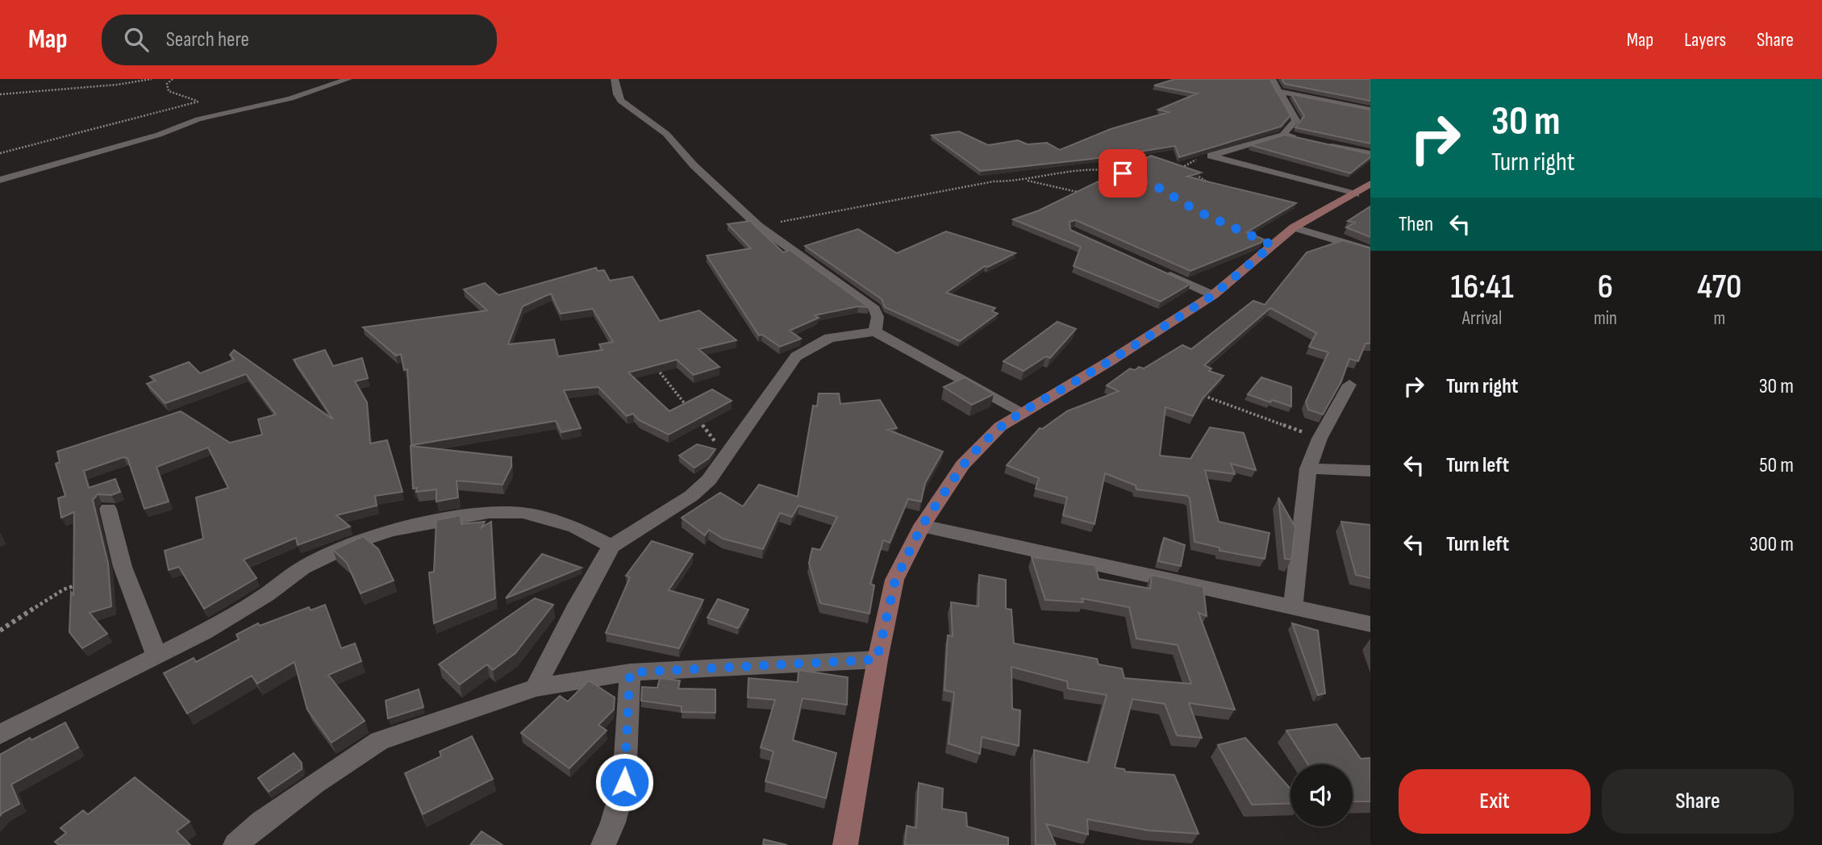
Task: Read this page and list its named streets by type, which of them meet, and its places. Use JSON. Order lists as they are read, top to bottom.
{
  "page": {
    "header": "Map",
    "search": "Search here",
    "nav": ["Map", "Layers", "Share"],
    "turn": ["30 m", "Turn right"],
    "then": "Then",
    "eta": [
      "16:41",
      "Arrival",
      "6",
      "min",
      "470",
      "m"
    ],
    "list": [
      {
        "name": "Turn right",
        "value": "30 m"
      },
      {
        "name": "Turn left",
        "value": "50 m"
      },
      {
        "name": "Turn left",
        "value": "300 m"
      }
    ],
    "buttons": ["Exit", "Share"]
  }
}
